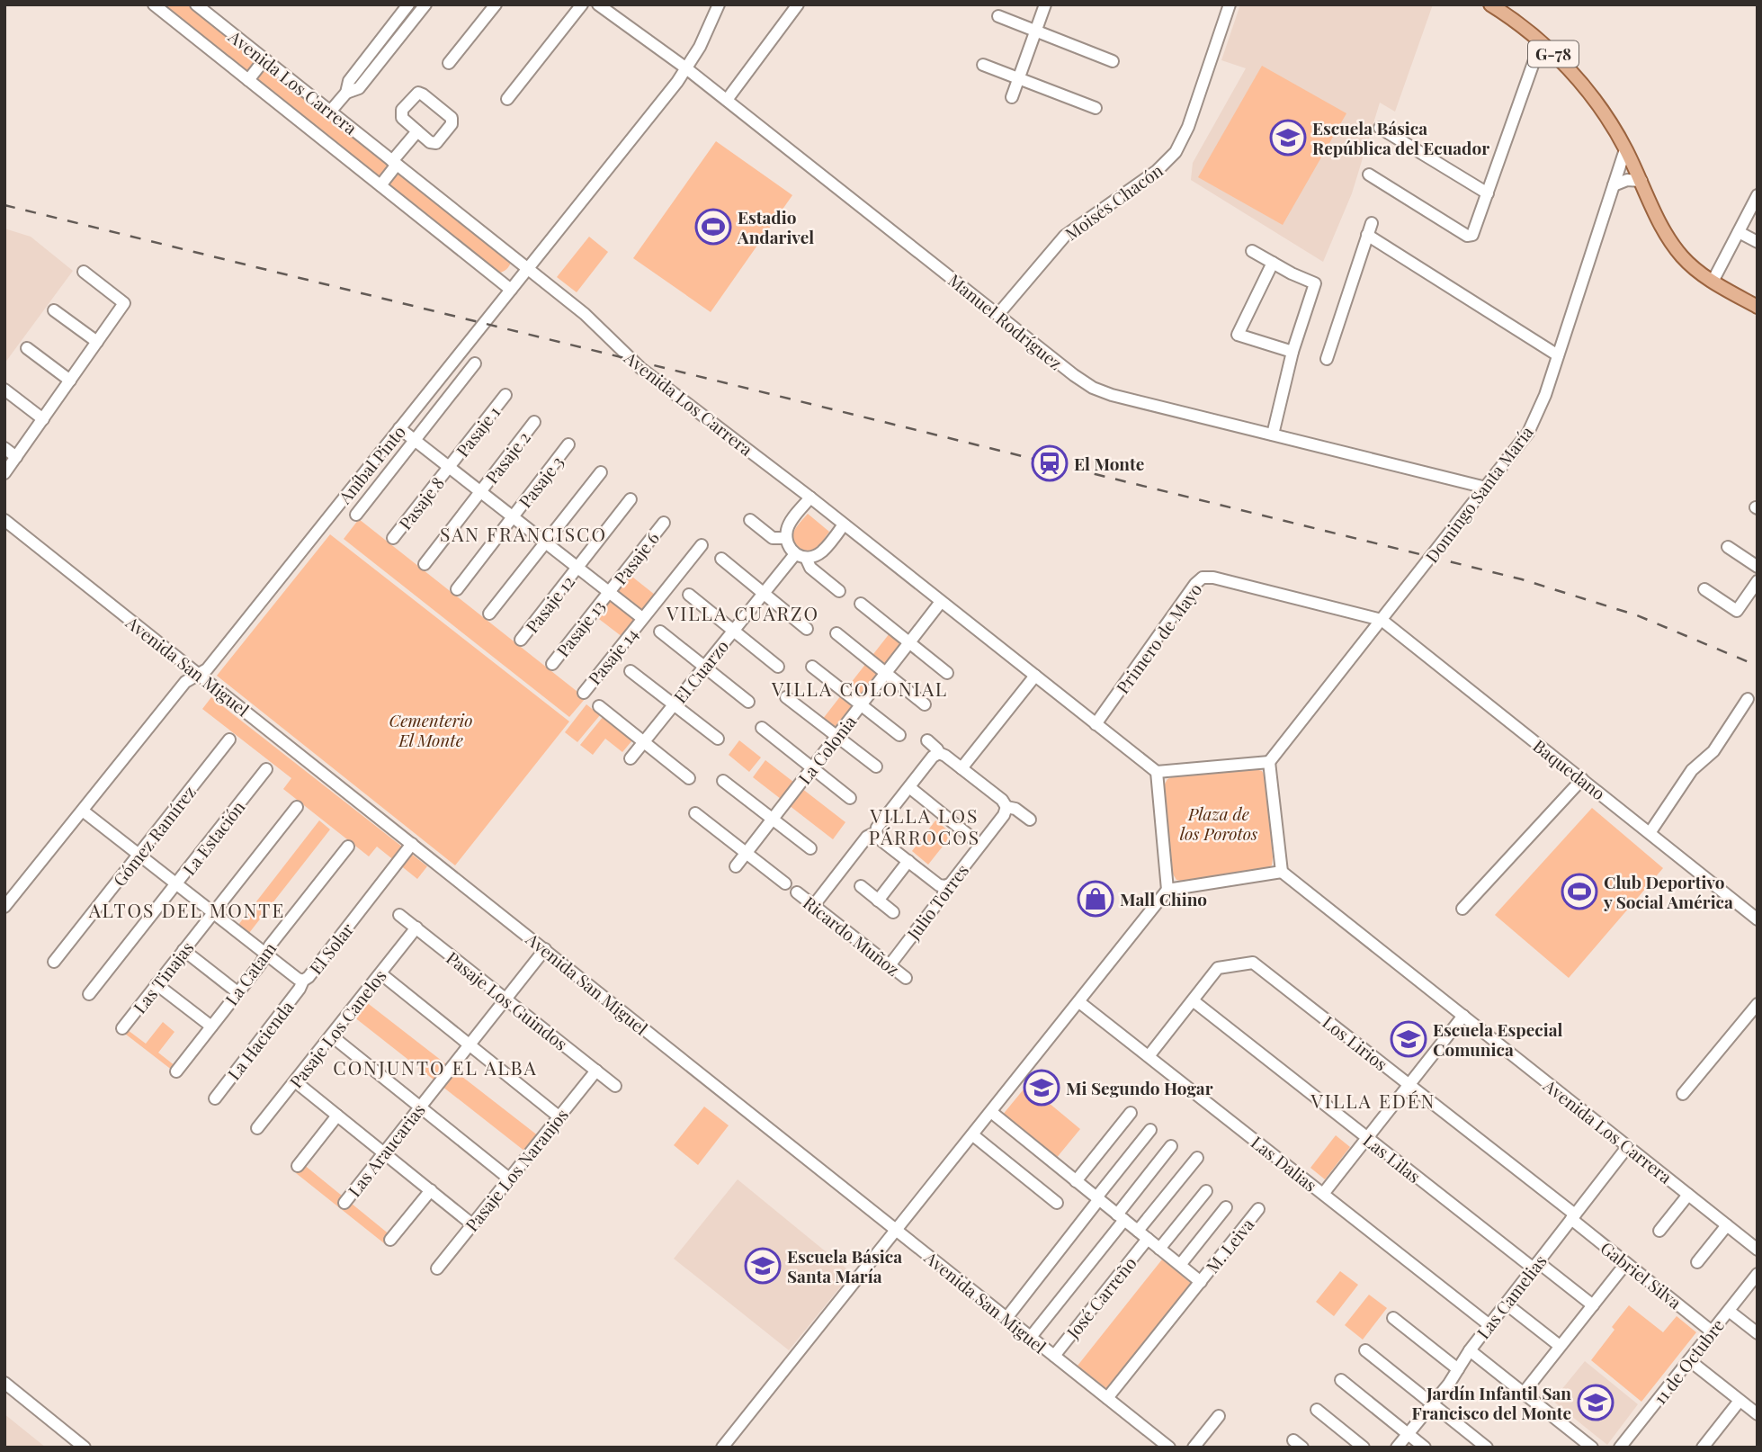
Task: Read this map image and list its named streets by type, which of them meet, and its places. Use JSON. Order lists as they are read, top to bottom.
{
  "streets": {
    "main road": ["G-78"],
    "street": [
      "Avenida Los Carrera",
      "Moisés Chacón",
      "Manuel Rodríguez",
      "Pasaje 1",
      "Pasaje 2",
      "Aníbal Pinto",
      "Pasaje 3",
      "Domingo Santa María",
      "Pasaje 8",
      "Pasaje 6",
      "Pasaje 12",
      "Pasaje 13",
      "Primero de Mayo",
      "Pasaje 14",
      "Avenida San Miguel",
      "El Cuarzo",
      "La Colonia",
      "Baquedano",
      "Gómez Ramírez",
      "La Estación",
      "Julio Torres",
      "Ricardo Muñoz",
      "El Solar",
      "La Catam",
      "Las Tinajas",
      "Pasaje Los Guindos",
      "Pasaje Los Canelos",
      "La Hacienda",
      "Los Lirios",
      "Las Araucarias",
      "Las Lilas",
      "Las Dalias",
      "Pasaje Los Naranjos",
      "M. Leiva",
      "Gabriel Silva",
      "Las Camelias",
      "José Carreño",
      "11 de Octubre"
    ]
  },
  "crossings": [
    ["G-78", "Domingo Santa María"],
    ["Avenida Los Carrera", "Aníbal Pinto"],
    ["Avenida Los Carrera", "Primero de Mayo"],
    ["Avenida Los Carrera", "El Cuarzo"],
    ["Avenida Los Carrera", "La Colonia"],
    ["Avenida Los Carrera", "Las Camelias"],
    ["Moisés Chacón", "Manuel Rodríguez"],
    ["Manuel Rodríguez", "Aníbal Pinto"],
    ["Manuel Rodríguez", "Domingo Santa María"],
    ["Pasaje 1", "Pasaje 8"],
    ["Aníbal Pinto", "Avenida San Miguel"],
    ["Aníbal Pinto", "El Solar"],
    ["Domingo Santa María", "Primero de Mayo"],
    ["Domingo Santa María", "Baquedano"],
    ["Pasaje 6", "Pasaje 13"],
    ["Primero de Mayo", "Baquedano"],
    ["Avenida San Miguel", "El Solar"],
    ["Avenida San Miguel", "Las Araucarias"],
    ["Avenida San Miguel", "M. Leiva"],
    ["Avenida San Miguel", "José Carreño"],
    ["Gómez Ramírez", "El Solar"],
    ["La Estación", "El Solar"],
    ["Julio Torres", "Ricardo Muñoz"],
    ["El Solar", "La Catam"],
    ["El Solar", "Las Tinajas"],
    ["El Solar", "La Hacienda"],
    ["Pasaje Los Guindos", "Pasaje Los Canelos"],
    ["Pasaje Los Guindos", "Las Araucarias"],
    ["Pasaje Los Guindos", "Pasaje Los Naranjos"],
    ["Los Lirios", "Las Lilas"],
    ["Los Lirios", "Las Dalias"],
    ["Los Lirios", "Gabriel Silva"],
    ["Los Lirios", "Las Camelias"],
    ["Las Lilas", "Las Camelias"],
    ["Las Dalias", "Las Camelias"],
    ["Gabriel Silva", "Las Camelias"],
    ["Gabriel Silva", "11 de Octubre"]
  ],
  "districts": [
    "SAN FRANCISCO",
    "VILLA CUARZO",
    "VILLA COLONIAL",
    "VILLA LOS PÁRROCOS",
    "ALTOS DEL MONTE",
    "CONJUNTO EL ALBA",
    "VILLA EDÉN"
  ],
  "parks": ["Cementerio El Monte", "Plaza de los Porotos"],
  "places": {
    "school or university": [
      "Escuela Básica República del Ecuador",
      "Escuela Especial Comunica",
      "Mi Segundo Hogar",
      "Escuela Básica Santa María",
      "Jardín Infantil San Francisco del Monte"
    ],
    "sports": ["Estadio Andarivel", "Club Deportivo y Social América"],
    "station": ["El Monte"],
    "shop": ["Mall Chino"]
  }
}
